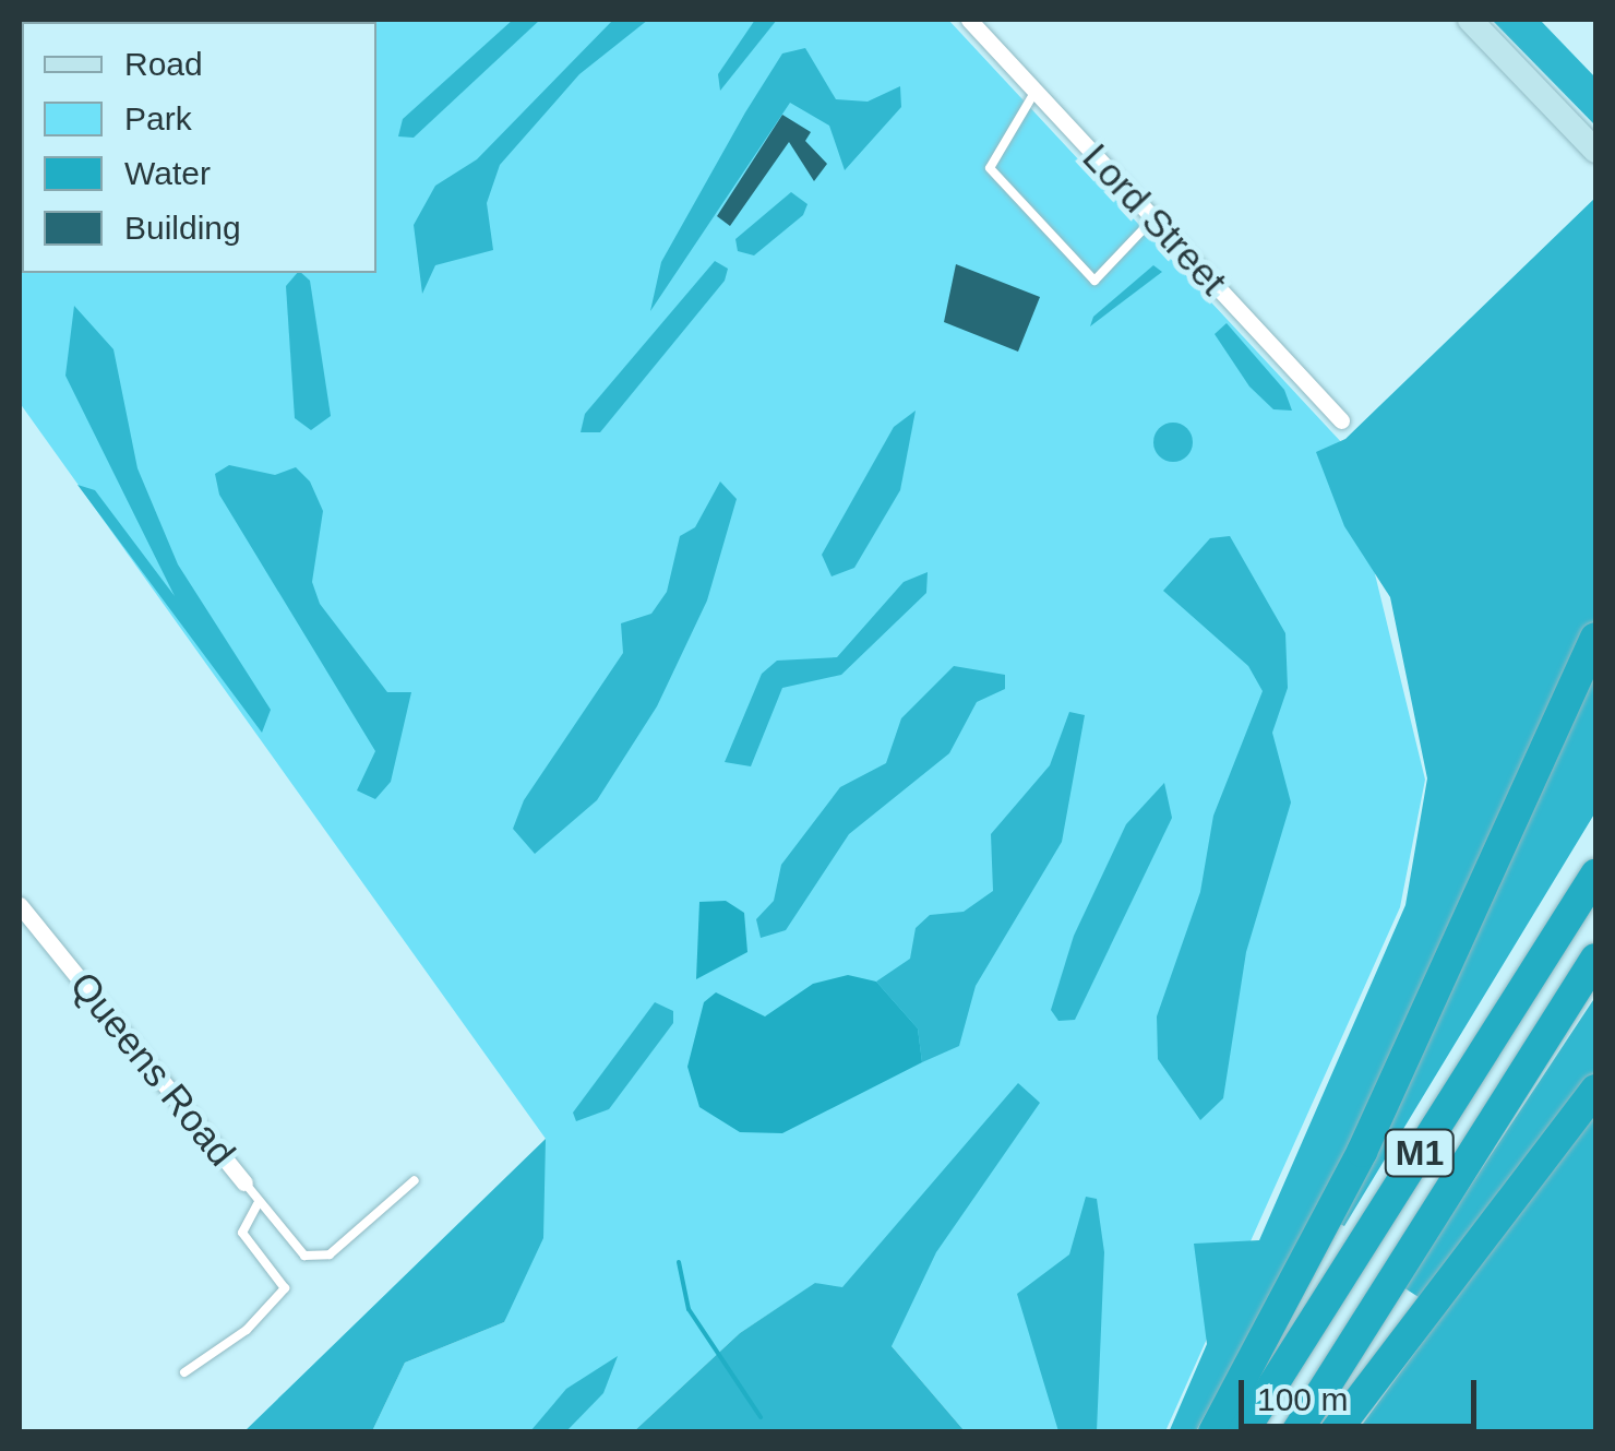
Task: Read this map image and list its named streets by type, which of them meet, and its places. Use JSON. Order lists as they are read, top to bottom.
{
  "streets": {
    "highway": ["M1"],
    "street": ["Lord Street", "Queens Road"]
  },
  "legend": [
    "Road",
    "Park",
    "Water",
    "Building"
  ],
  "scale_bar": "100 m"
}
